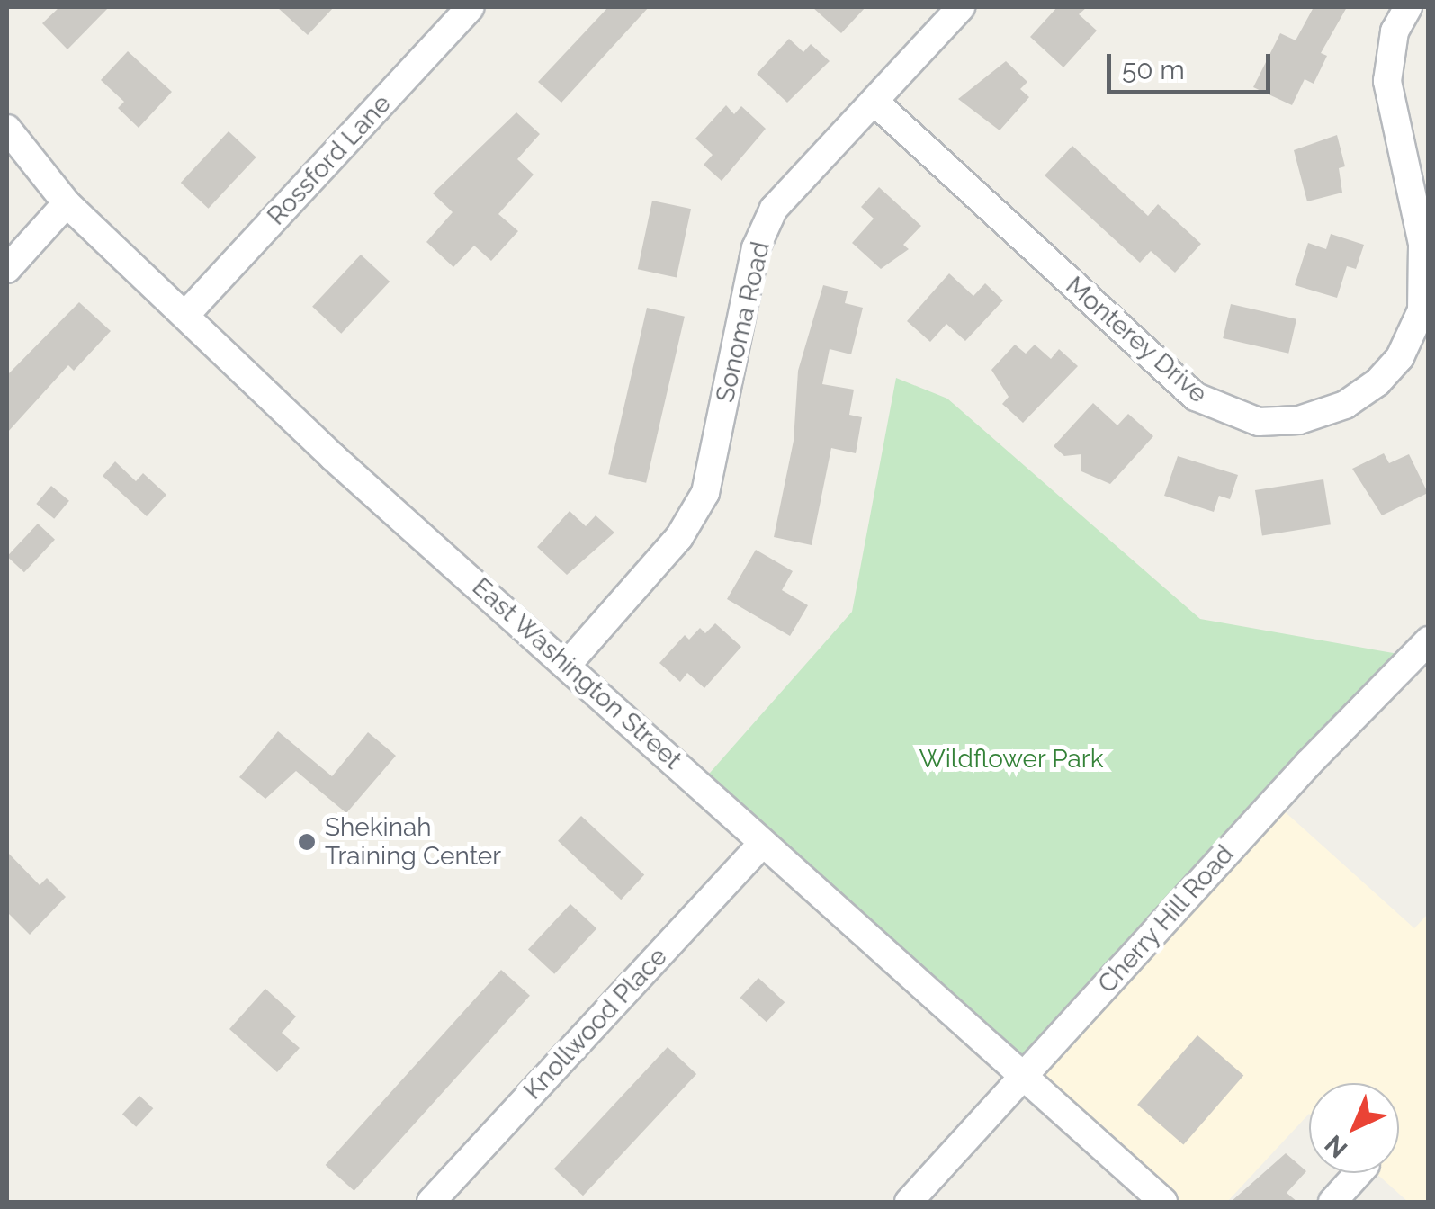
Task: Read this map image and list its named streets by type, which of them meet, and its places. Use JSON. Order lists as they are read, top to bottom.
{
  "streets": {
    "street": [
      "Rossford Lane",
      "Sonoma Road",
      "Monterey Drive",
      "East Washington Street",
      "Cherry Hill Road",
      "Knollwood Place"
    ]
  },
  "crossings": [
    ["Rossford Lane", "East Washington Street"],
    ["Sonoma Road", "Monterey Drive"],
    ["Sonoma Road", "East Washington Street"],
    ["East Washington Street", "Cherry Hill Road"],
    ["East Washington Street", "Knollwood Place"]
  ],
  "parks": ["Wildflower Park"],
  "places": ["Shekinah Training Center"],
  "scale_bar": "50 m",
  "north": "bottom left"
}
